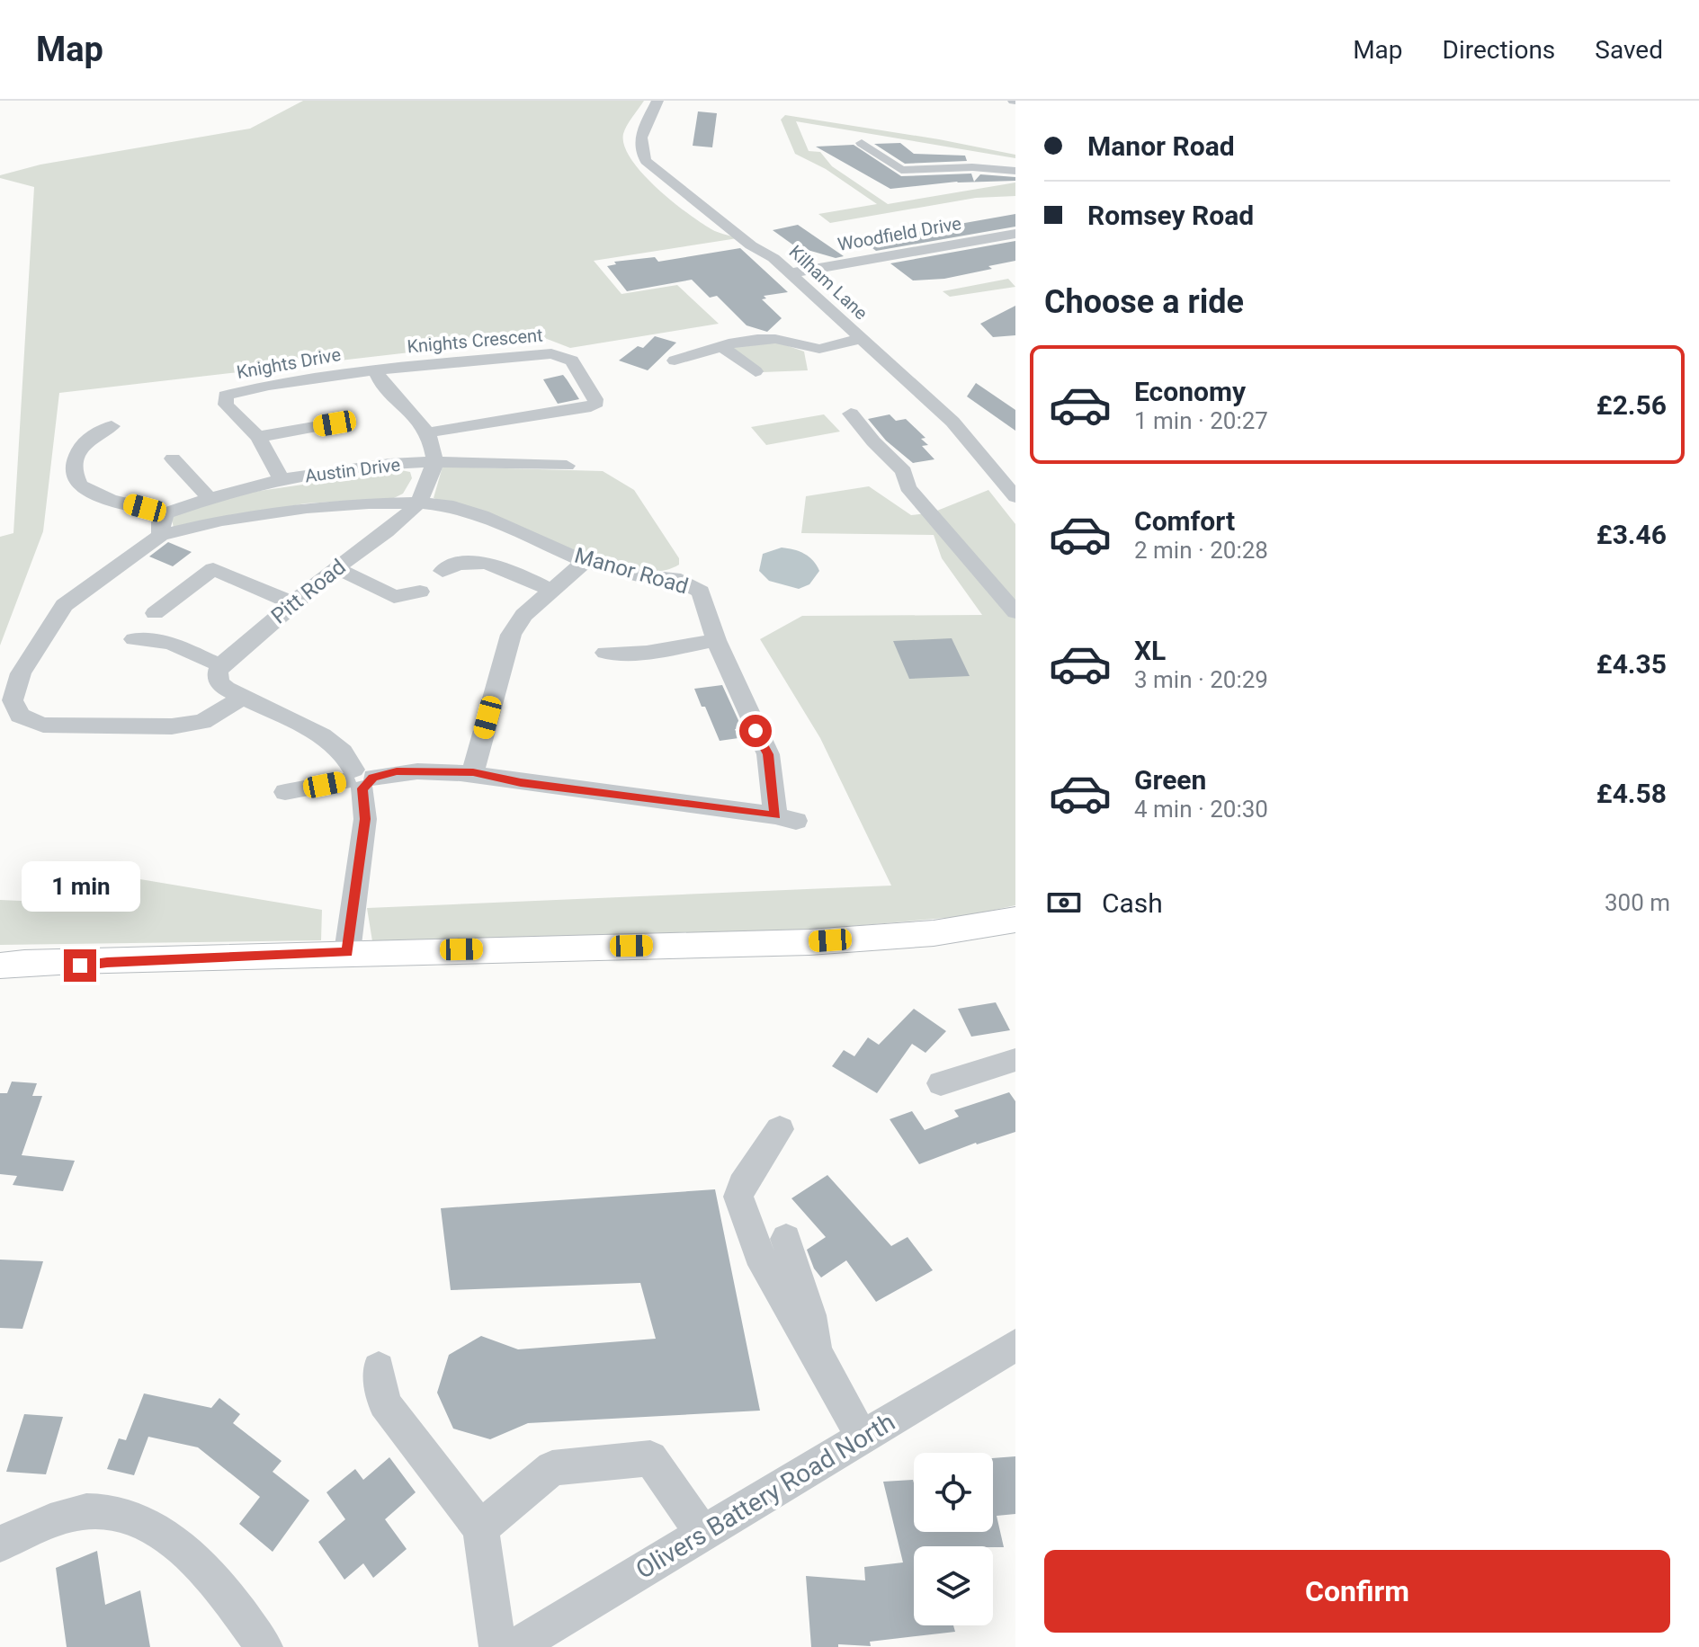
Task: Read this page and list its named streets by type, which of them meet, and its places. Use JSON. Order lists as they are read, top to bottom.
{
  "streets": {
    "street": [
      "Woodfield Drive",
      "Kilham Lane",
      "Knights Crescent",
      "Knights Drive",
      "Austin Drive",
      "Manor Road",
      "Pitt Road",
      "Olivers Battery Road North"
    ]
  },
  "crossings": [
    ["Woodfield Drive", "Kilham Lane"],
    ["Knights Crescent", "Knights Drive"],
    ["Knights Drive", "Austin Drive"],
    ["Austin Drive", "Pitt Road"],
    ["Manor Road", "Pitt Road"]
  ],
  "page": {
    "header": "Map",
    "nav": ["Map", "Directions", "Saved"],
    "banner": ["Manor Road", "Romsey Road"],
    "heading": "Choose a ride",
    "list": [
      {
        "name": "Economy",
        "note": "1 min · 20:27",
        "value": "£2.56"
      },
      {
        "name": "Comfort",
        "note": "2 min · 20:28",
        "value": "£3.46"
      },
      {
        "name": "XL",
        "note": "3 min · 20:29",
        "value": "£4.35"
      },
      {
        "name": "Green",
        "note": "4 min · 20:30",
        "value": "£4.58"
      }
    ],
    "bubble": "1 min",
    "pay": ["Cash", "300 m"],
    "buttons": "Confirm"
  }
}
